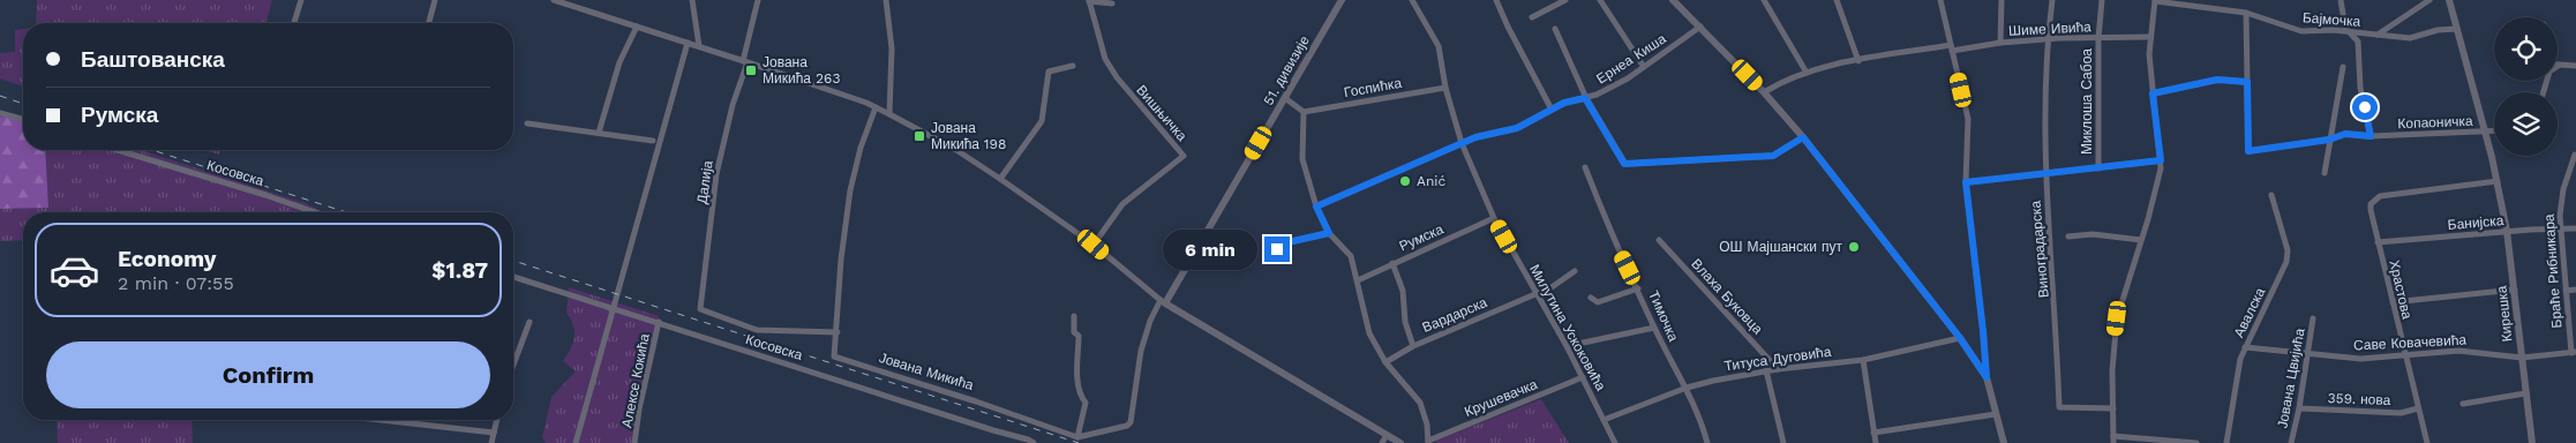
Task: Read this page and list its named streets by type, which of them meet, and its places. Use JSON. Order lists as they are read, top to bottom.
{
  "streets": {
    "street": [
      "Бајмочка",
      "Шиме Ивића",
      "Ернеа Киша",
      "51. дивизије",
      "Госпићка",
      "Миклоша Сабоа",
      "Вишњичка",
      "Копаоничка",
      "Косовска",
      "Далија",
      "Банијска",
      "Румска",
      "Виноградарска",
      "Браће Рибникара",
      "Храстова",
      "Влаха Буковца",
      "Авалска",
      "Кирешка",
      "Вардарска",
      "Тимочка",
      "Милутина Ускоковића",
      "Саве Ковачевића",
      "Титуса Дуговића",
      "Јована Микића",
      "Јована Цвијића",
      "Алексе Кокића",
      "Крушевачка",
      "359. нова"
    ]
  },
  "crossings": [
    ["Шиме Ивића", "Миклоша Сабоа"],
    ["Шиме Ивића", "Виноградарска"],
    ["Ернеа Киша", "Милутина Ускоковића"],
    ["Госпићка", "Милутина Ускоковића"],
    ["Копаоничка", "Кирешка"],
    ["Косовска", "Алексе Кокића"],
    ["Далија", "Јована Микића"],
    ["Банијска", "Браће Рибникара"],
    ["Банијска", "Храстова"],
    ["Банијска", "Кирешка"],
    ["Румска", "Милутина Ускоковића"],
    ["Браће Рибникара", "Саве Ковачевића"],
    ["Храстова", "Саве Ковачевића"],
    ["Храстова", "359. нова"],
    ["Влаха Буковца", "Титуса Дуговића"],
    ["Авалска", "Саве Ковачевића"],
    ["Кирешка", "Саве Ковачевића"],
    ["Вардарска", "Милутина Ускоковића"],
    ["Тимочка", "Титуса Дуговића"],
    ["Милутина Ускоковића", "Титуса Дуговића"],
    ["Милутина Ускоковића", "Крушевачка"],
    ["Саве Ковачевића", "Јована Цвијића"],
    ["Јована Цвијића", "359. нова"]
  ],
  "places": {
    "transit": ["Јована Микића 263", "Јована Микића 198"],
    "other": ["Anić", "ОШ Мајшански пут"]
  },
  "page": {
    "banner": ["Баштованска", "Румска"],
    "list": [
      {
        "name": "Economy",
        "note": "2 min · 07:55",
        "value": "$1.87"
      }
    ],
    "bubble": "6 min",
    "buttons": "Confirm"
  }
}
